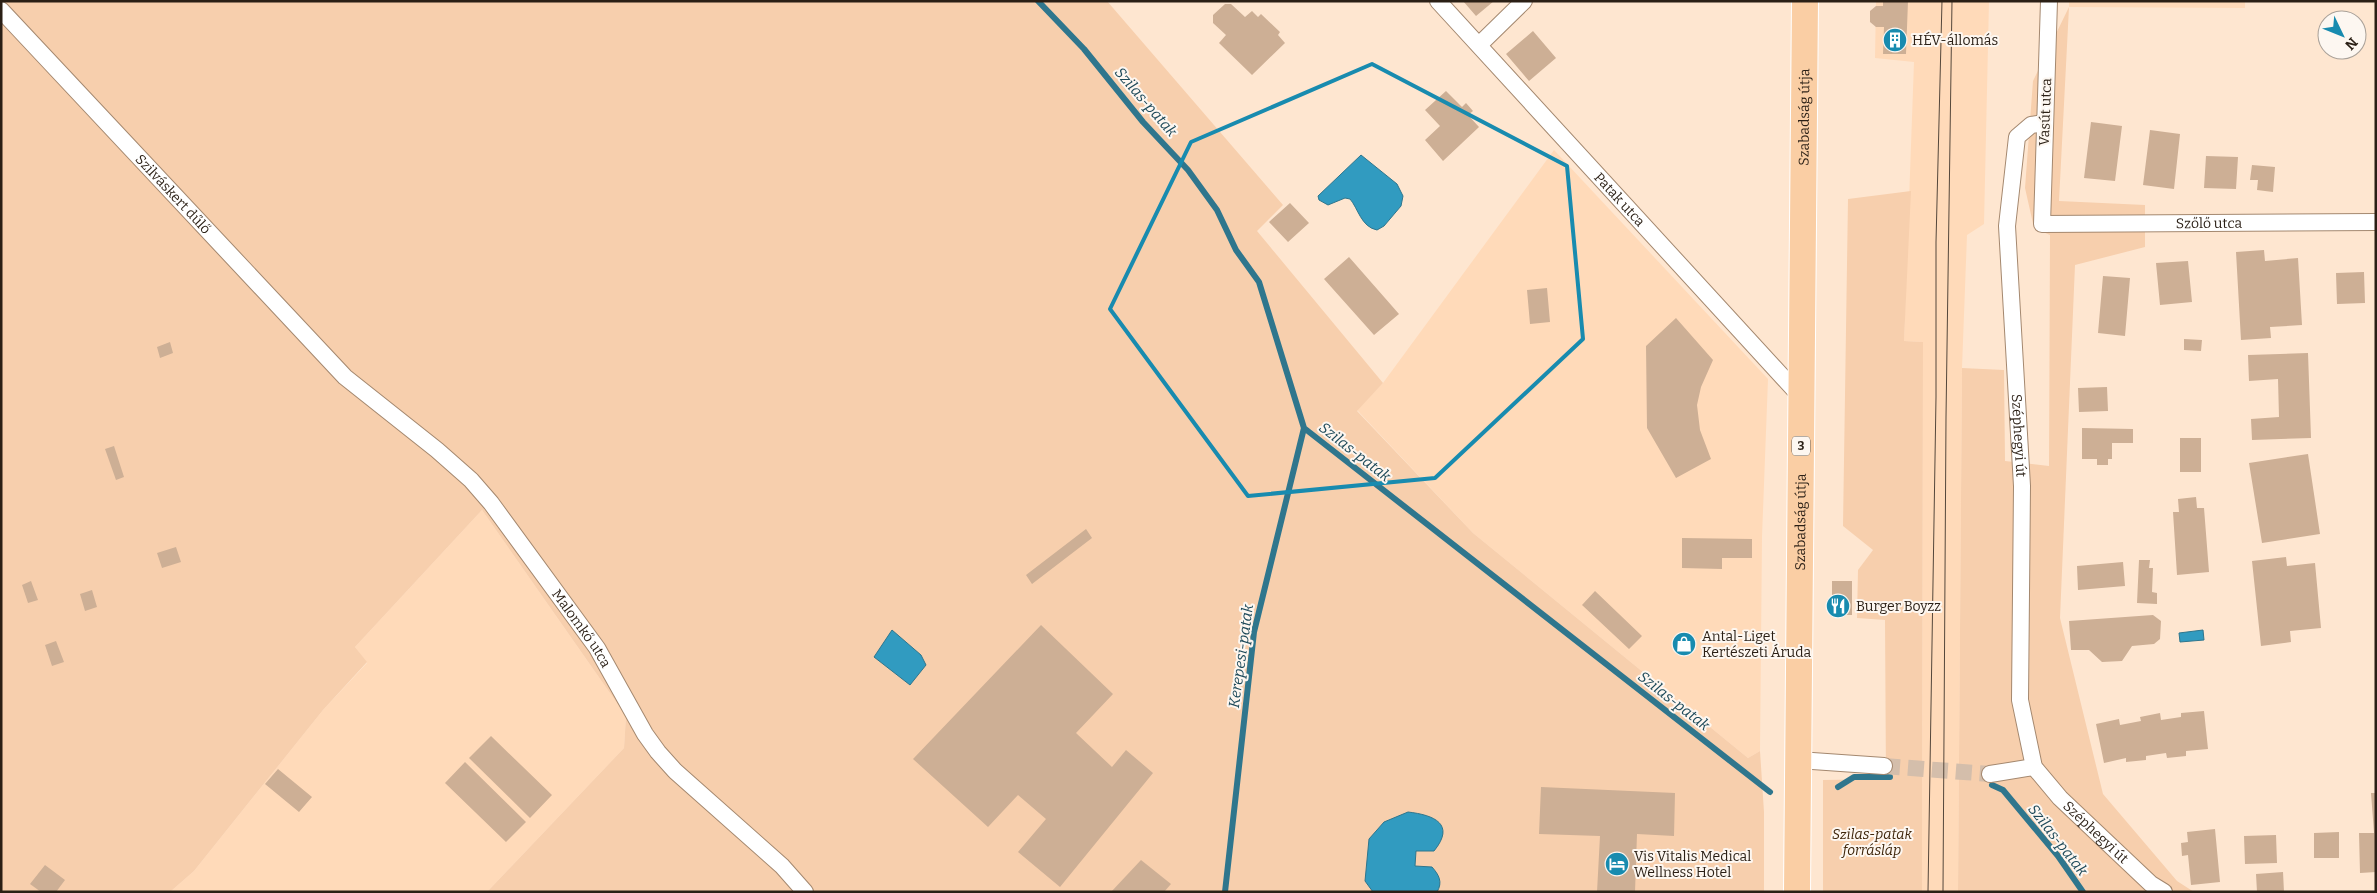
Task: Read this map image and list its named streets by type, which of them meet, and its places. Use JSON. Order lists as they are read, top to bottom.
{
  "streets": {
    "main road": ["Szabadság útja", "3"],
    "street": [
      "Vasút utca",
      "Szilváskert dűlő",
      "Patak utca",
      "Szőlő utca",
      "Széphegyi út",
      "Malomkő utca"
    ]
  },
  "crossings": [
    ["Vasút utca", "Szőlő utca"],
    ["Vasút utca", "Széphegyi út"],
    ["Szabadság útja", "Patak utca"],
    ["Szilváskert dűlő", "Malomkő utca"]
  ],
  "water": ["Szilas-patak", "Kerepesi-patak"],
  "parks": ["Szilas-patak forrásláp"],
  "places": {
    "building": ["HÉV-állomás"],
    "restaurant": ["Burger Boyzz"],
    "shop": ["Antal-Liget Kertészeti Áruda"],
    "hotel": ["Vis Vitalis Medical Wellness Hotel"]
  },
  "north": "bottom right"
}
